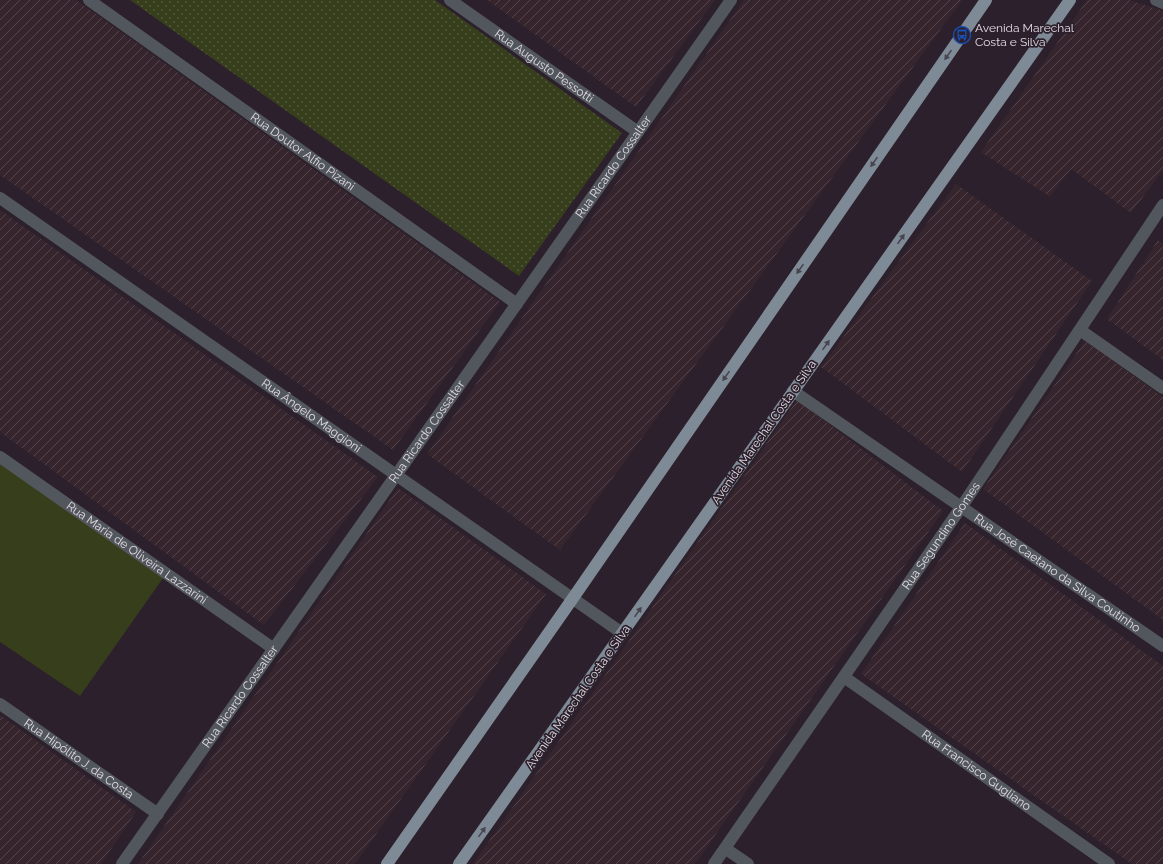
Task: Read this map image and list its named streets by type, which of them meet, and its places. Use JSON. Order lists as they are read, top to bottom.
{
  "streets": {
    "main road": ["Avenida Marechal Costa e Silva"],
    "street": [
      "Rua Augusto Pessotti",
      "Rua Doutor Alfio Pizani",
      "Rua Ricardo Cossalter",
      "Rua Ângelo Maggioni",
      "Rua Segundino Gomes",
      "Rua Maria de Oliveira Lazzarini",
      "Rua José Caetano da Silva Coutinho",
      "Rua Hipólito J. da Costa",
      "Rua Francisco Gugliano"
    ]
  },
  "crossings": [
    ["Rua Augusto Pessotti", "Rua Ricardo Cossalter"],
    ["Rua Doutor Alfio Pizani", "Rua Ricardo Cossalter"],
    ["Rua Ricardo Cossalter", "Rua Ângelo Maggioni"],
    ["Rua Ricardo Cossalter", "Rua Maria de Oliveira Lazzarini"],
    ["Rua Ricardo Cossalter", "Rua Hipólito J. da Costa"],
    ["Rua Ângelo Maggioni", "Avenida Marechal Costa e Silva"],
    ["Avenida Marechal Costa e Silva", "Rua José Caetano da Silva Coutinho"],
    ["Rua Segundino Gomes", "Rua José Caetano da Silva Coutinho"],
    ["Rua Segundino Gomes", "Rua Francisco Gugliano"]
  ],
  "places": {
    "bus stop": ["Avenida Marechal Costa e Silva"]
  }
}
